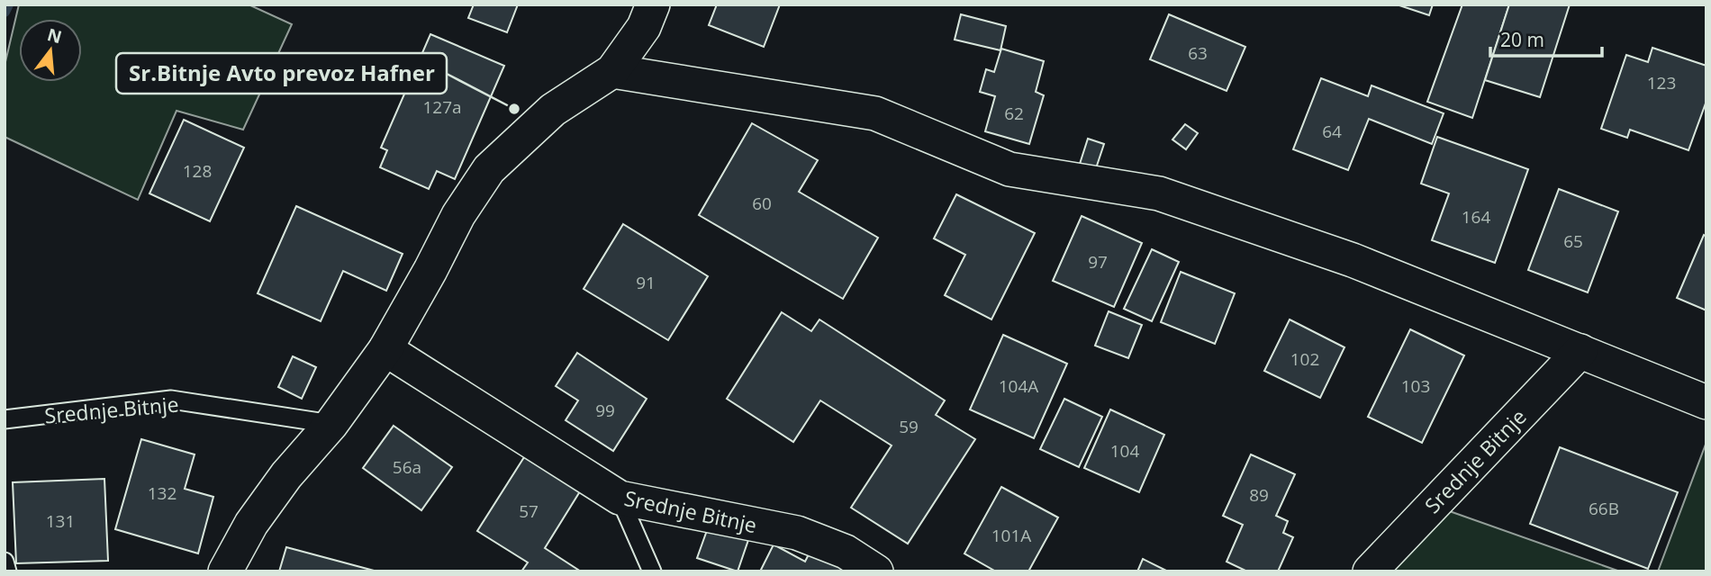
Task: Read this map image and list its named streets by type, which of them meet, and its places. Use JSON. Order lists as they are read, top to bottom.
{
  "streets": {
    "street": ["Srednje Bitnje"]
  },
  "places": ["Sr.Bitnje Avto prevoz Hafner"],
  "house_numbers": [
    "63",
    "123",
    "127a",
    "62",
    "64",
    "128",
    "60",
    "164",
    "65",
    "97",
    "91",
    "102",
    "104A",
    "103",
    "99",
    "59",
    "104",
    "56a",
    "132",
    "89",
    "66B",
    "57",
    "131",
    "101A"
  ],
  "scale_bar": "20 m",
  "north": "top"
}
